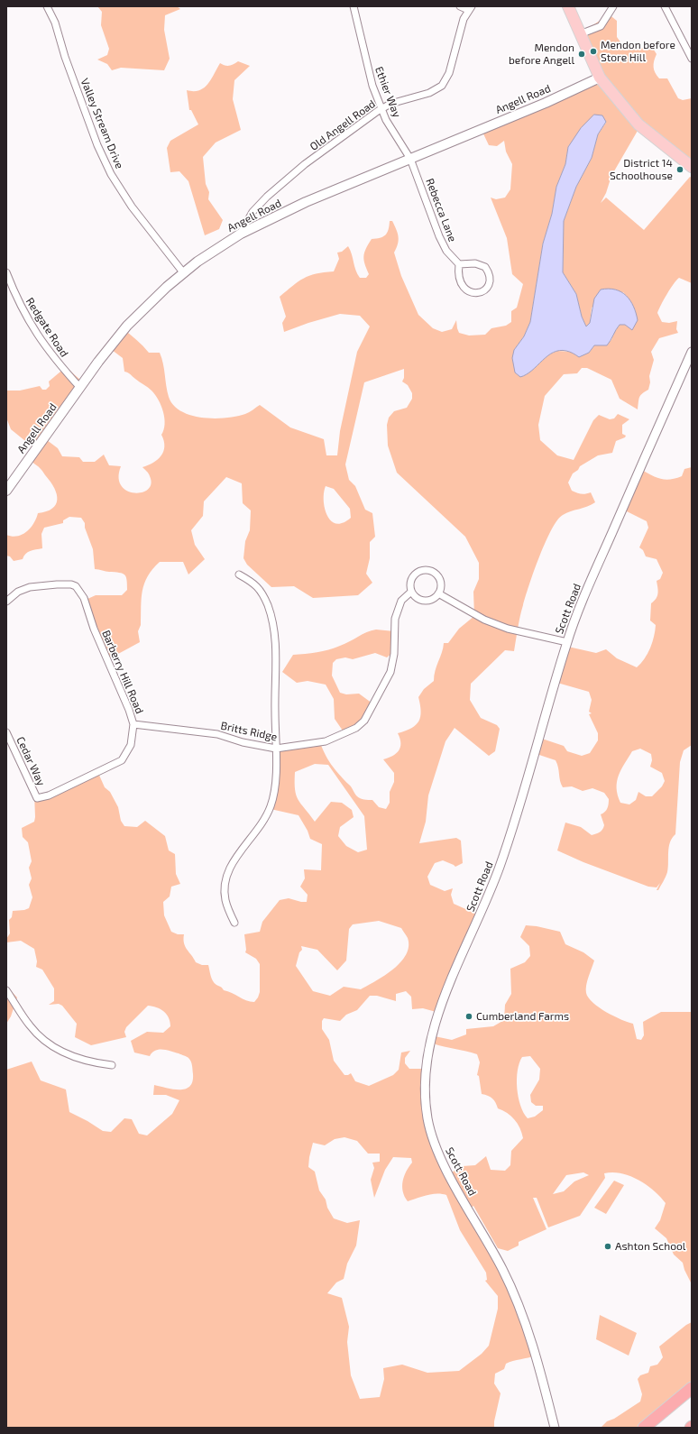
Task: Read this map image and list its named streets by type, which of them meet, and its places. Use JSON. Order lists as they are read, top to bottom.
{
  "streets": {
    "main road": ["Angell Road"],
    "street": [
      "Ethier Way",
      "Valley Stream Drive",
      "Old Angell Road",
      "Rebecca Lane",
      "Redgate Road",
      "Scott Road",
      "Barberry Hill Road",
      "Britts Ridge",
      "Cedar Way"
    ]
  },
  "crossings": [
    ["Ethier Way", "Angell Road"],
    ["Ethier Way", "Old Angell Road"],
    ["Ethier Way", "Rebecca Lane"],
    ["Angell Road", "Valley Stream Drive"],
    ["Angell Road", "Old Angell Road"],
    ["Angell Road", "Rebecca Lane"],
    ["Angell Road", "Redgate Road"],
    ["Barberry Hill Road", "Britts Ridge"],
    ["Barberry Hill Road", "Cedar Way"]
  ],
  "places": [
    "Mendon before Store Hill",
    "Mendon before Angell",
    "District 14 Schoolhouse",
    "Cumberland Farms",
    "Ashton School"
  ]
}
